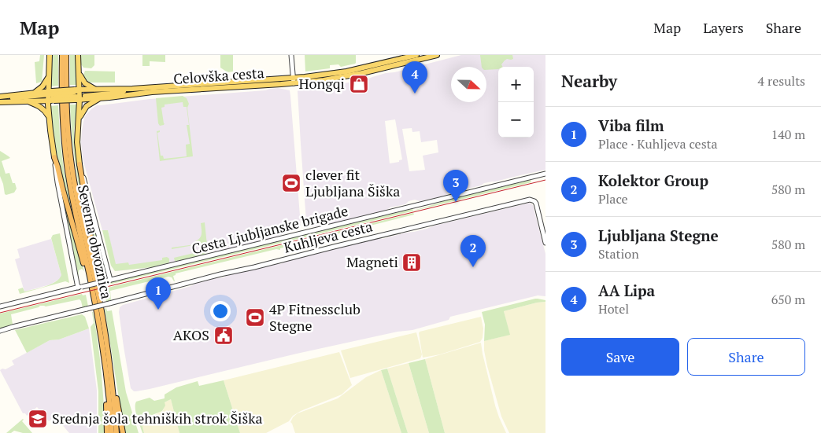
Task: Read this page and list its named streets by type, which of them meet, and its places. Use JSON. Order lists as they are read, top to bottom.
{
  "streets": {
    "highway": ["Severna obvoznica"],
    "main road": ["Celovška cesta"],
    "street": ["Cesta Ljubljanske brigade", "Kuhljeva cesta"]
  },
  "places": {
    "shop": ["Hongqi"],
    "sports": ["clever fit Ljubljana Šiška", "4P Fitnessclub Stegne"],
    "building": ["Magneti"],
    "public building": ["AKOS"],
    "school or university": ["Srednja šola tehniških strok Šiška"]
  },
  "north": "right",
  "page": {
    "header": "Map",
    "nav": ["Map", "Layers", "Share"],
    "heading": ["Nearby", "4 results"],
    "pins": [
      "4",
      "3",
      "2",
      "1"
    ],
    "map_buttons": ["+", "−"],
    "list": [
      {
        "mark": "1",
        "name": "Viba film",
        "note": "Place · Kuhljeva cesta",
        "value": "140 m"
      },
      {
        "mark": "2",
        "name": "Kolektor Group",
        "note": "Place",
        "value": "580 m"
      },
      {
        "mark": "3",
        "name": "Ljubljana Stegne",
        "note": "Station",
        "value": "580 m"
      },
      {
        "mark": "4",
        "name": "AA Lipa",
        "note": "Hotel",
        "value": "650 m"
      }
    ],
    "buttons": ["Save", "Share"]
  }
}
